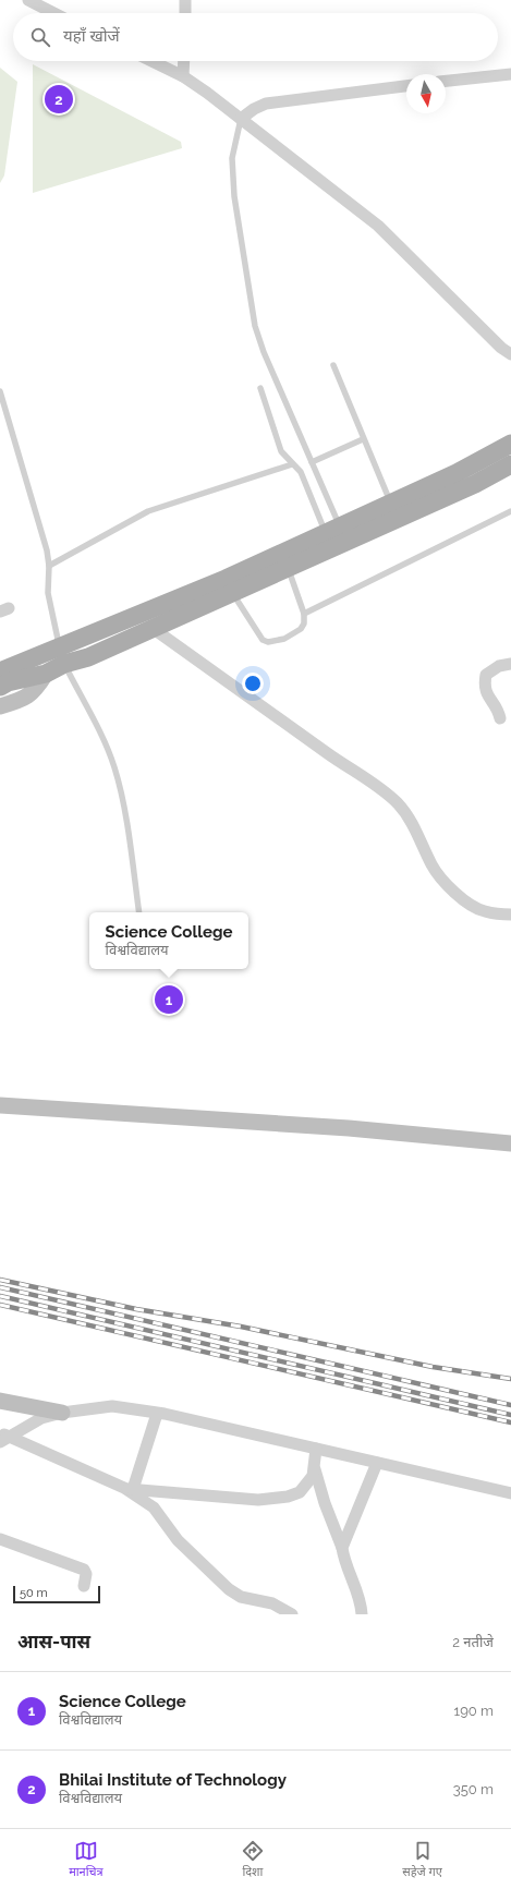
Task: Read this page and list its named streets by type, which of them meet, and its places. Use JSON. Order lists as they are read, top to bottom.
{
  "scale_bar": "50 m",
  "north": "bottom",
  "page": {
    "search": "यहाँ खोजें",
    "pins": ["2", "1"],
    "popup": ["Science College", "विश्वविद्यालय"],
    "scale": "50 m",
    "heading": ["आस-पास", "2 नतीजे"],
    "list": [
      {
        "mark": "1",
        "name": "Science College",
        "note": "विश्वविद्यालय",
        "value": "190 m"
      },
      {
        "mark": "2",
        "name": "Bhilai Institute of Technology",
        "note": "विश्वविद्यालय",
        "value": "350 m"
      }
    ],
    "nav": ["मानचित्र", "दिशा", "सहेजे गए"]
  }
}
